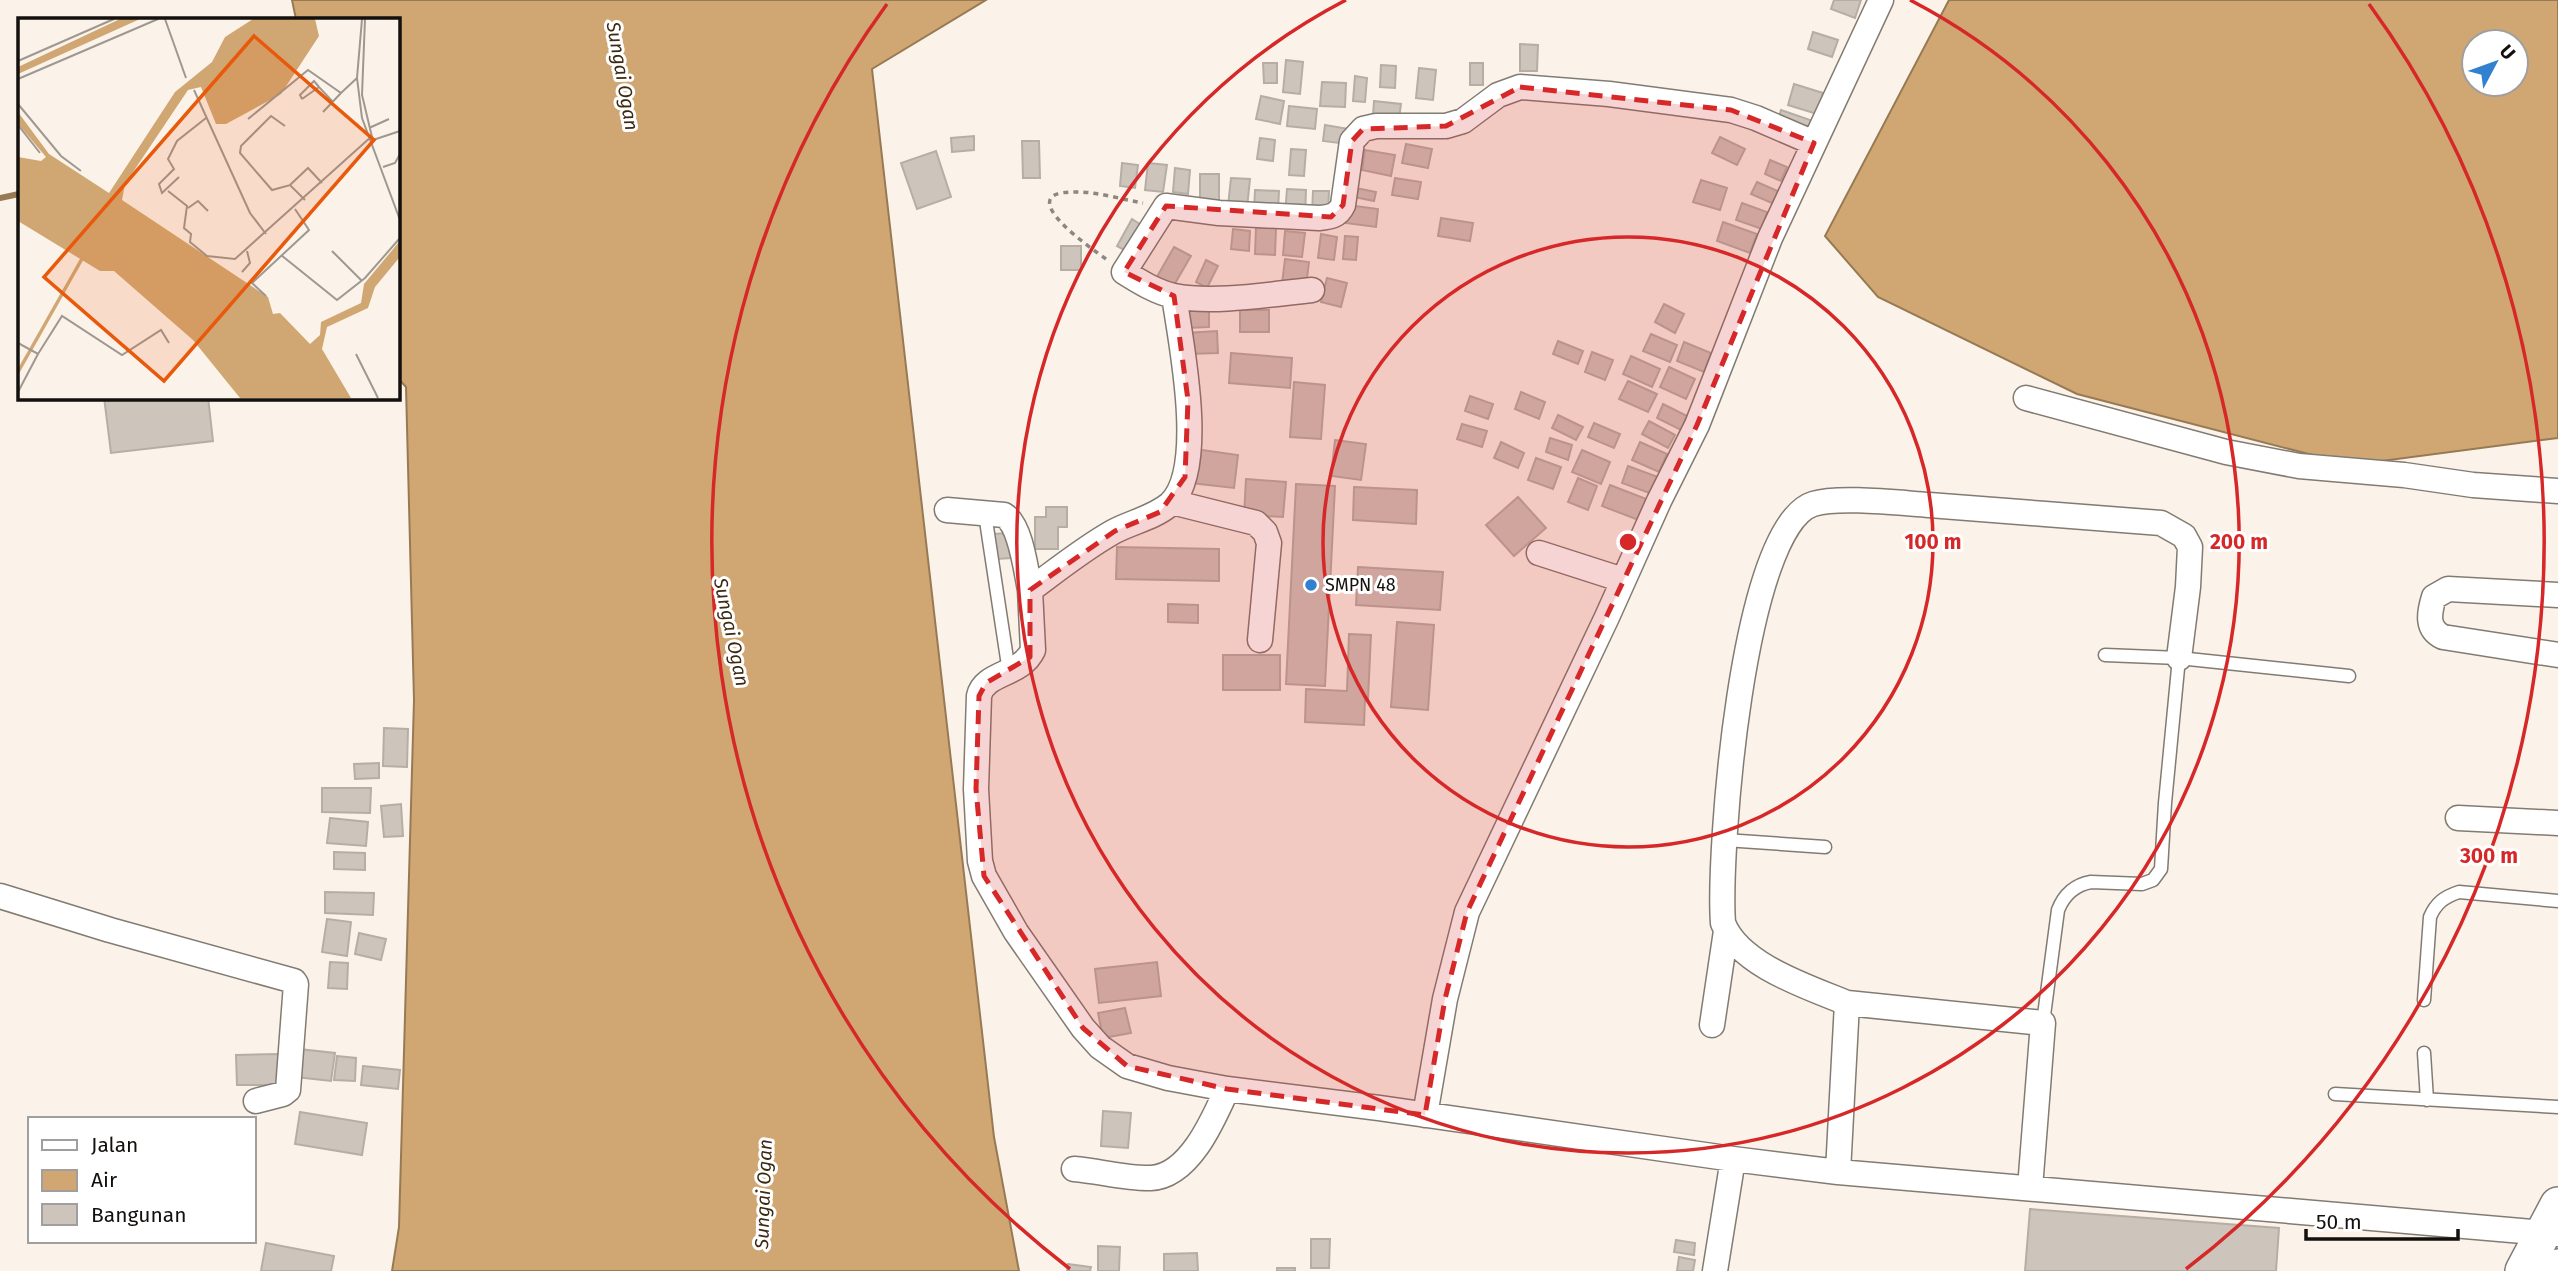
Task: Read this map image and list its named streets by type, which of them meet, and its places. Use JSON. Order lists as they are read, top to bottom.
{
  "water": ["Sungai Ogan"],
  "places": ["SMPN 48"],
  "legend": ["Jalan", "Air", "Bangunan"],
  "scale_bar": "50 m",
  "north": "top right",
  "rings": ["100 m", "200 m", "300 m"]
}
